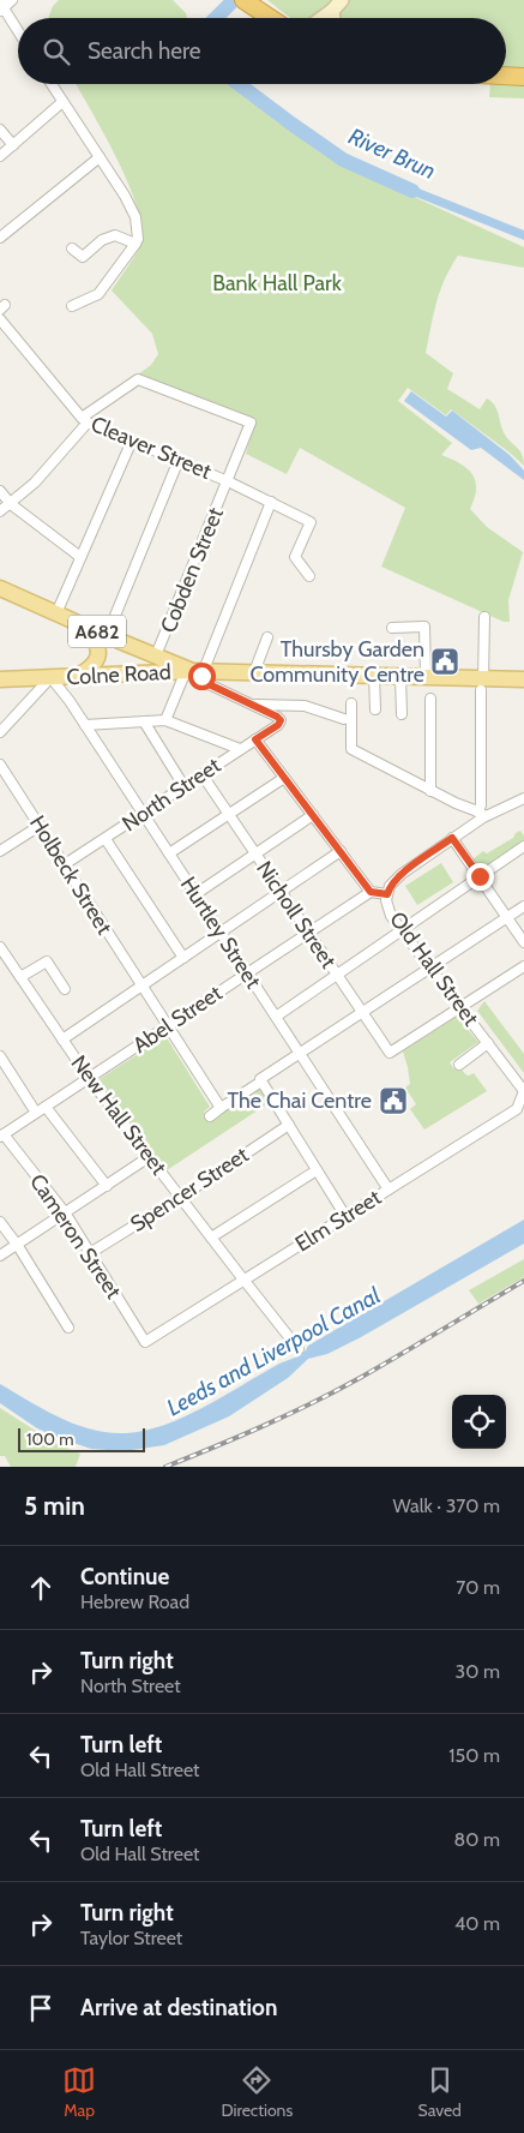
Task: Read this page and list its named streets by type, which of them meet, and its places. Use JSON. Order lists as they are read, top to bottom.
{
  "streets": {
    "main road": ["A682", "Colne Road"],
    "street": [
      "Cleaver Street",
      "Cobden Street",
      "North Street",
      "Holbeck Street",
      "Nicholl Street",
      "Hurtley Street",
      "Old Hall Street",
      "Abel Street",
      "New Hall Street",
      "Spencer Street",
      "Elm Street",
      "Cameron Street"
    ]
  },
  "crossings": [
    ["Cleaver Street", "Cobden Street"],
    ["Cobden Street", "A682"],
    ["A682", "Colne Road"],
    ["Colne Road", "Hurtley Street"],
    ["North Street", "Holbeck Street"],
    ["North Street", "Nicholl Street"],
    ["North Street", "Hurtley Street"],
    ["Holbeck Street", "Abel Street"],
    ["Nicholl Street", "Old Hall Street"],
    ["Nicholl Street", "Abel Street"],
    ["Hurtley Street", "Abel Street"],
    ["Hurtley Street", "Elm Street"],
    ["Old Hall Street", "Elm Street"],
    ["Abel Street", "New Hall Street"],
    ["Abel Street", "Cameron Street"],
    ["New Hall Street", "Spencer Street"],
    ["New Hall Street", "Elm Street"],
    ["Spencer Street", "Cameron Street"],
    ["Elm Street", "Cameron Street"]
  ],
  "water": ["River Brun", "Leeds and Liverpool Canal"],
  "parks": ["Bank Hall Park"],
  "places": {
    "public building": ["Thursby Garden Community Centre", "The Chai Centre"]
  },
  "scale_bar": "100 m",
  "page": {
    "search": "Search here",
    "scale": "100 m",
    "heading": ["5 min", "Walk · 370 m"],
    "list": [
      ["Continue", "Hebrew Road", "70 m"],
      ["Turn right", "North Street", "30 m"],
      ["Turn left", "Old Hall Street", "150 m"],
      ["Turn left", "Old Hall Street", "80 m"],
      ["Turn right", "Taylor Street", "40 m"],
      "Arrive at destination"
    ],
    "nav": ["Map", "Directions", "Saved"]
  }
}
